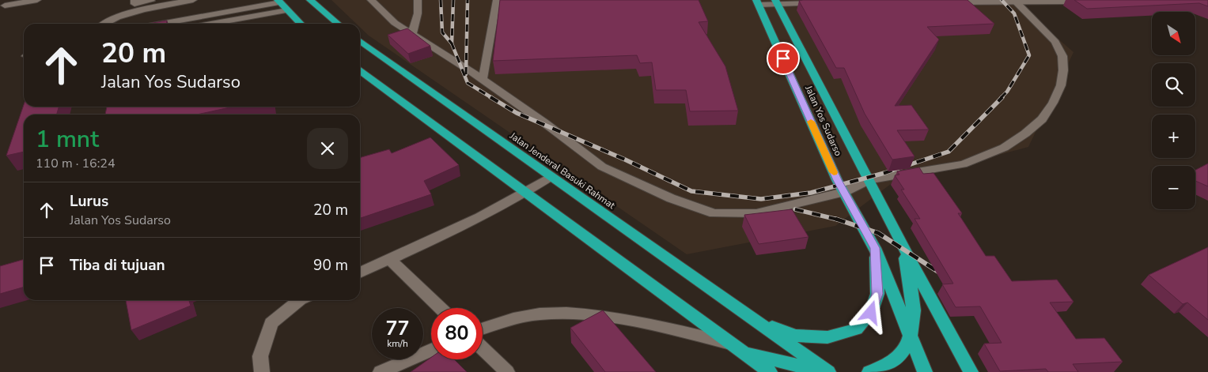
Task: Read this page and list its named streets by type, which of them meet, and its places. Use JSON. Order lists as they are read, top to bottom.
{
  "streets": {
    "highway": ["Jalan Yos Sudarso", "Jalan Jenderal Basuki Rahmat"]
  },
  "north": "bottom right",
  "page": {
    "map_buttons": ["+", "−"],
    "turn": ["20 m", "Jalan Yos Sudarso"],
    "heading": ["1 mnt", "110 m · 16:24"],
    "list": [
      {
        "name": "Lurus",
        "note": "Jalan Yos Sudarso",
        "value": "20 m"
      },
      {
        "name": "Tiba di tujuan",
        "value": "90 m"
      }
    ],
    "speed": "77 km/h",
    "limit": "80"
  }
}
